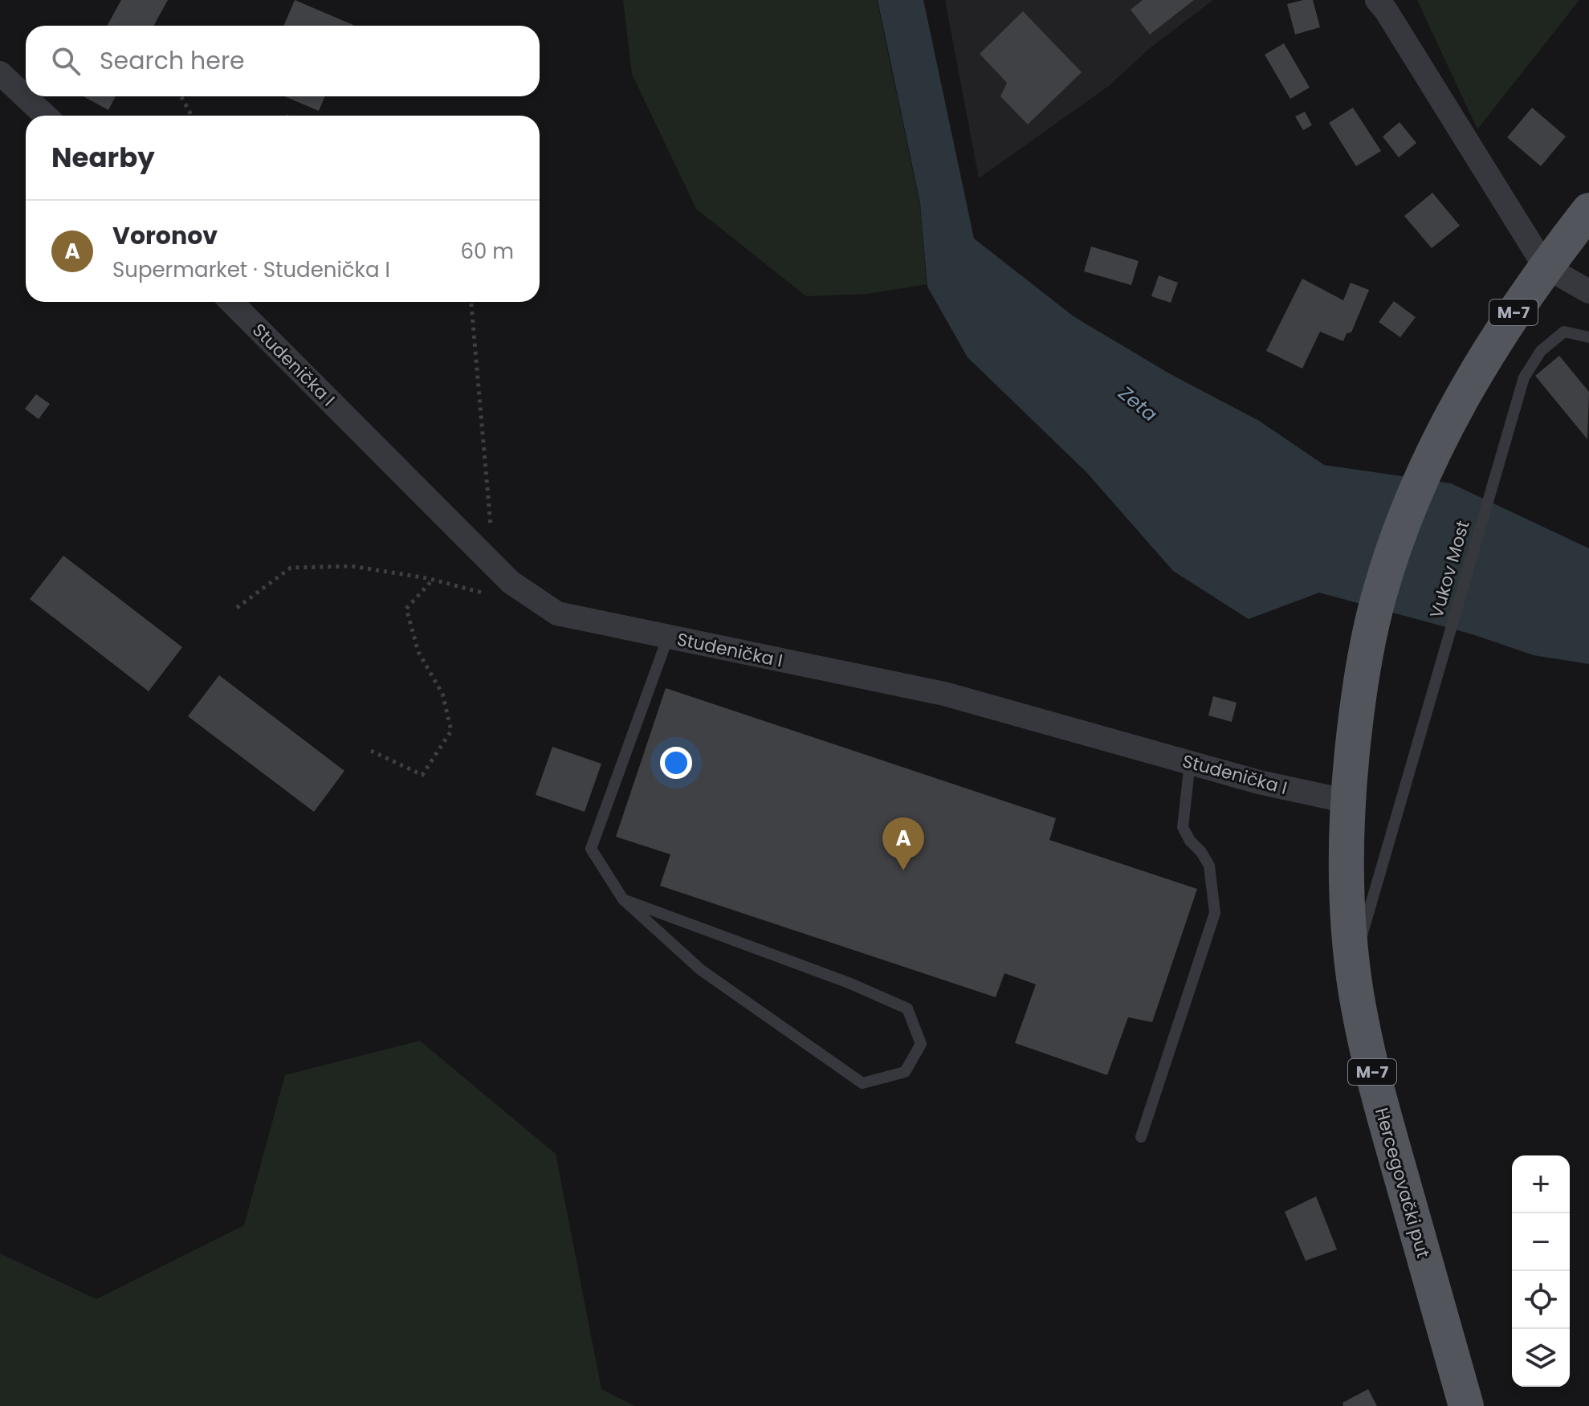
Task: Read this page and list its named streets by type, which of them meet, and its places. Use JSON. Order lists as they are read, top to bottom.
{
  "streets": {
    "main road": ["M-7", "Hercegovački put"],
    "street": ["Studenička I"],
    "lane": ["Vukov Most"]
  },
  "crossings": [
    ["M-7", "Hercegovački put"],
    ["Studenička I", "Hercegovački put"],
    ["Vukov Most", "Hercegovački put"]
  ],
  "water": ["Zeta"],
  "page": {
    "search": "Search here",
    "heading": "Nearby",
    "list": [
      {
        "mark": "A",
        "name": "Voronov",
        "note": "Supermarket · Studenička I",
        "value": "60 m"
      }
    ],
    "pins": "A",
    "map_buttons": ["+", "−"]
  }
}
